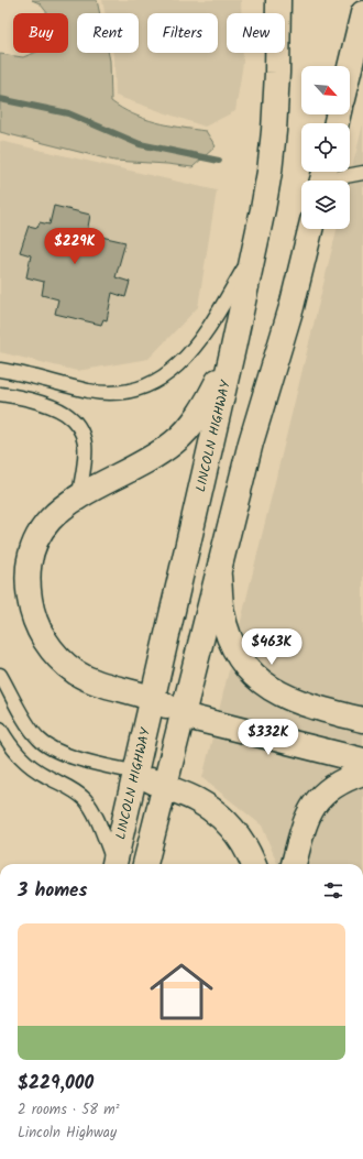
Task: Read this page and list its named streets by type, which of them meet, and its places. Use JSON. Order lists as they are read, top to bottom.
{
  "streets": {
    "main road": ["LINCOLN HIGHWAY"]
  },
  "north": "bottom right",
  "page": {
    "chip": [
      "Buy",
      "Rent",
      "Filters",
      "New"
    ],
    "price": ["$229K", "$463K", "$332K"],
    "heading": "3 homes",
    "list": [
      {
        "name": "$229,000",
        "note": "2 rooms · 58 m² · Lincoln Highway"
      }
    ]
  }
}
